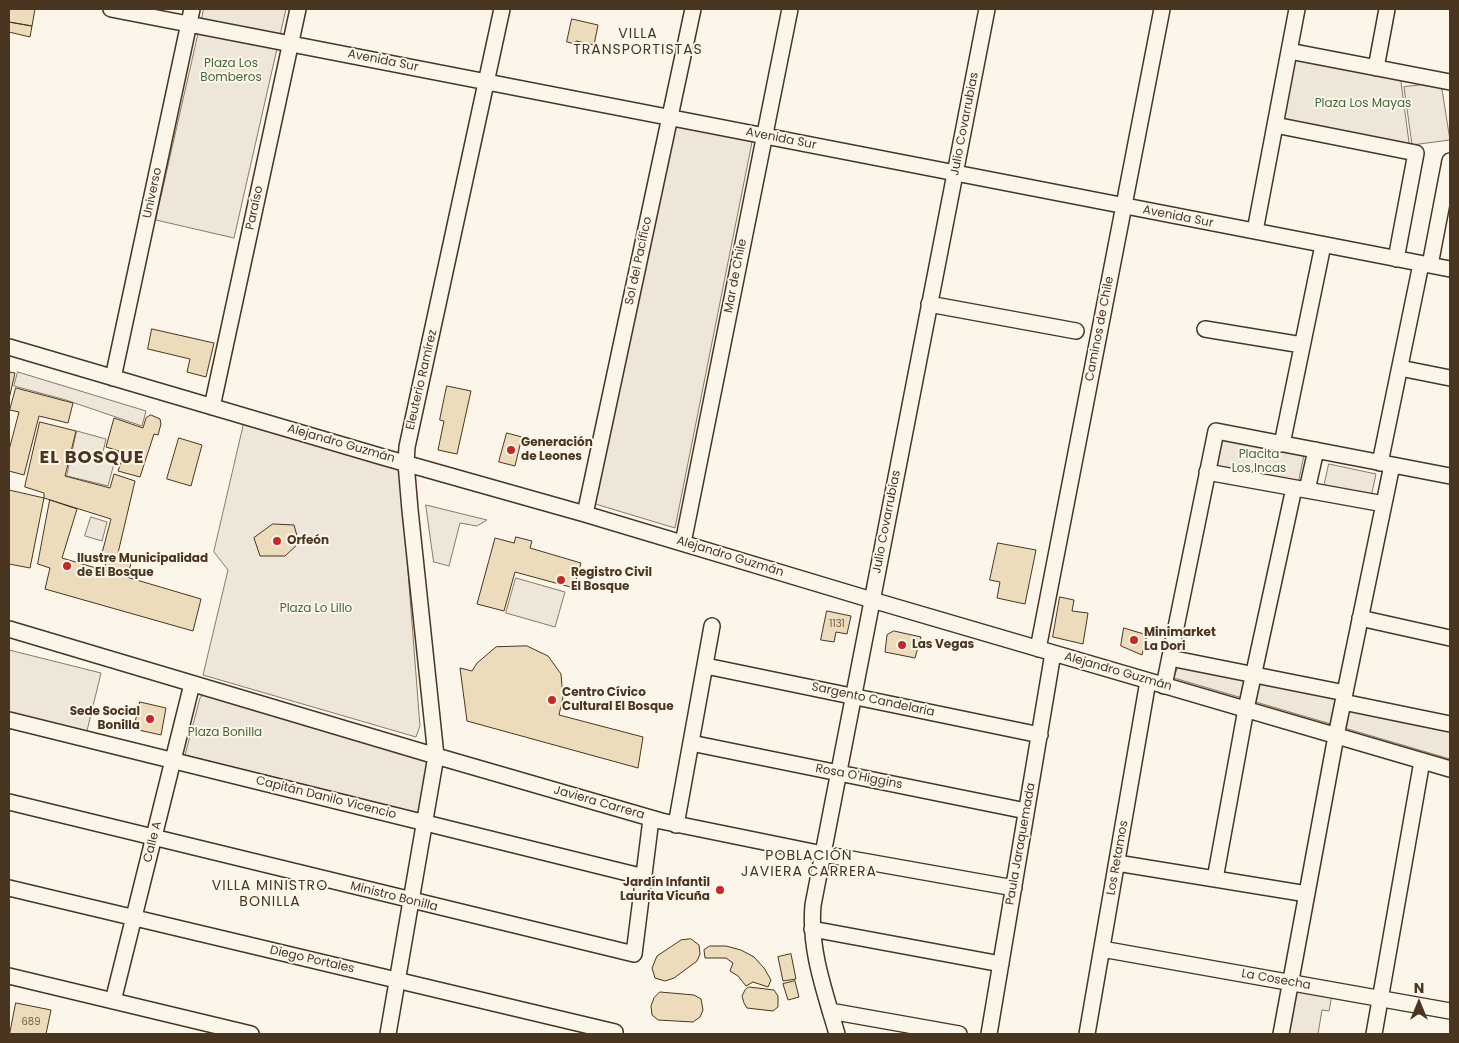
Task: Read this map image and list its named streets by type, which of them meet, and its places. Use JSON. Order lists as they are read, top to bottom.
{
  "streets": {
    "street": [
      "Avenida Sur",
      "Julio Covarrubias",
      "Universo",
      "Paraíso",
      "Sol del Pacífico",
      "Mar de Chile",
      "Caminos de Chile",
      "Eleuterio Ramírez",
      "Alejandro Guzmán",
      "Sargento Candelaria",
      "Rosa O'Higgins",
      "Capitán Danilo Vicencio",
      "Javiera Carrera",
      "Calle A",
      "Paula Jaraquemada",
      "Los Retamos",
      "Ministro Bonilla",
      "Diego Portales",
      "La Cosecha"
    ]
  },
  "crossings": [
    ["Avenida Sur", "Julio Covarrubias"],
    ["Avenida Sur", "Universo"],
    ["Avenida Sur", "Paraíso"],
    ["Avenida Sur", "Sol del Pacífico"],
    ["Avenida Sur", "Mar de Chile"],
    ["Avenida Sur", "Caminos de Chile"],
    ["Avenida Sur", "Eleuterio Ramírez"],
    ["Julio Covarrubias", "Alejandro Guzmán"],
    ["Julio Covarrubias", "Sargento Candelaria"],
    ["Julio Covarrubias", "Rosa O'Higgins"],
    ["Julio Covarrubias", "Javiera Carrera"],
    ["Universo", "Alejandro Guzmán"],
    ["Paraíso", "Alejandro Guzmán"],
    ["Sol del Pacífico", "Alejandro Guzmán"],
    ["Mar de Chile", "Alejandro Guzmán"],
    ["Caminos de Chile", "Alejandro Guzmán"],
    ["Eleuterio Ramírez", "Alejandro Guzmán"],
    ["Eleuterio Ramírez", "Capitán Danilo Vicencio"],
    ["Eleuterio Ramírez", "Javiera Carrera"],
    ["Eleuterio Ramírez", "Ministro Bonilla"],
    ["Eleuterio Ramírez", "Diego Portales"],
    ["Alejandro Guzmán", "Paula Jaraquemada"],
    ["Alejandro Guzmán", "Los Retamos"],
    ["Sargento Candelaria", "Paula Jaraquemada"],
    ["Rosa O'Higgins", "Paula Jaraquemada"],
    ["Capitán Danilo Vicencio", "Calle A"],
    ["Capitán Danilo Vicencio", "Ministro Bonilla"],
    ["Javiera Carrera", "Calle A"],
    ["Javiera Carrera", "Paula Jaraquemada"],
    ["Calle A", "Ministro Bonilla"],
    ["Calle A", "Diego Portales"],
    ["Los Retamos", "La Cosecha"]
  ],
  "districts": [
    "VILLA TRANSPORTISTAS",
    "EL BOSQUE",
    "POBLACIÓN JAVIERA CARRERA",
    "VILLA MINISTRO BONILLA"
  ],
  "parks": [
    "Plaza Los Bomberos",
    "Plaza Los Mayas",
    "Placita Los Incas",
    "Plaza Lo Lillo",
    "Plaza Bonilla"
  ],
  "places": [
    "Generación de Leones",
    "Orfeón",
    "Ilustre Municipalidad de El Bosque",
    "Registro Civil El Bosque",
    "Minimarket La Dori",
    "Las Vegas",
    "Centro Cívico Cultural El Bosque",
    "Sede Social Bonilla",
    "Jardín Infantil Laurita Vicuña"
  ],
  "house_numbers": ["1131", "689"],
  "north": "top"
}
